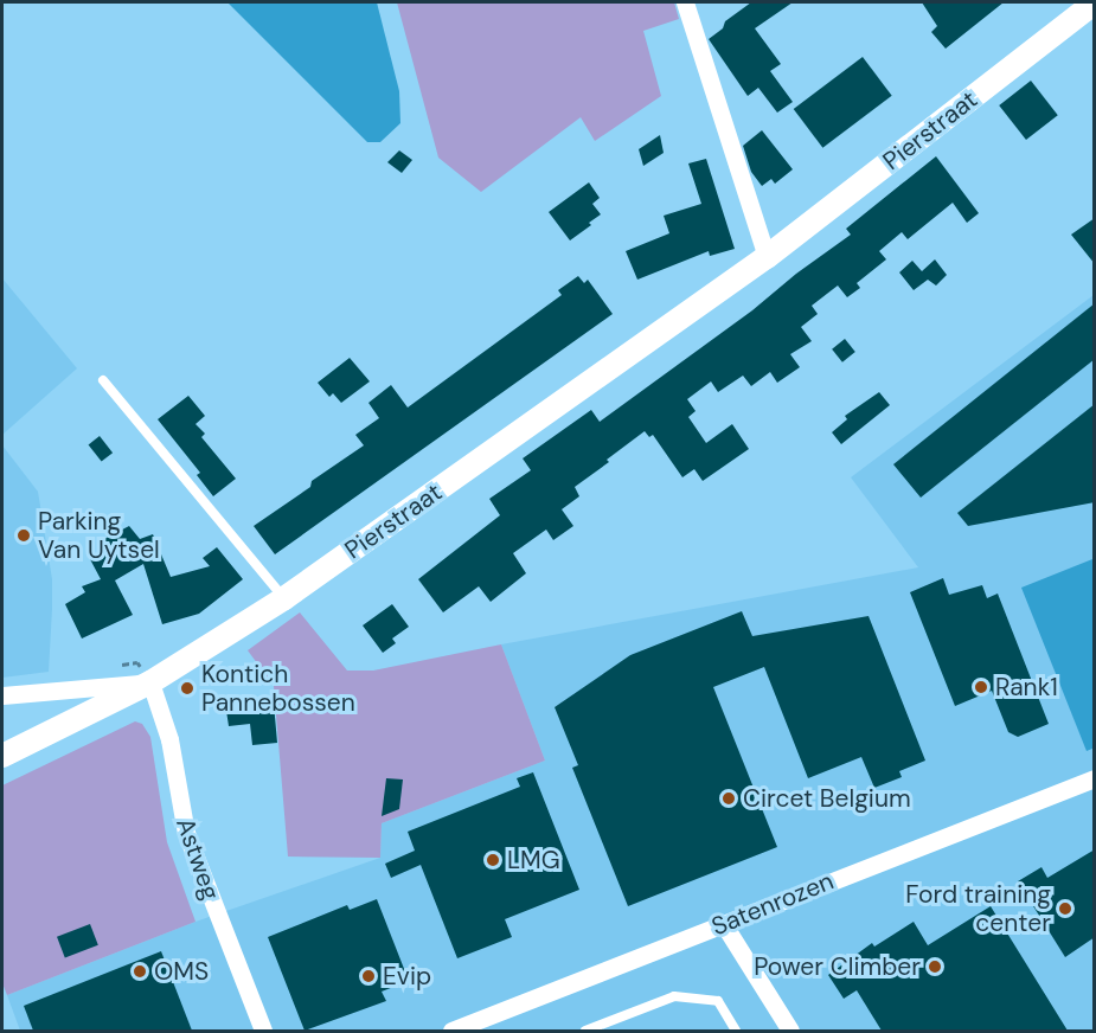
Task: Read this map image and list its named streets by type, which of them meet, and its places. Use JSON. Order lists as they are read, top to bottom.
{
  "streets": {
    "street": ["Pierstraat", "Astweg", "Satenrozen"]
  },
  "crossings": [
    ["Pierstraat", "Astweg"]
  ],
  "places": [
    "Parking Van Uytsel",
    "Rank1",
    "Kontich Pannebossen",
    "Circet Belgium",
    "LMG",
    "Ford training center",
    "Power Climber",
    "OMS",
    "Evip"
  ]
}
